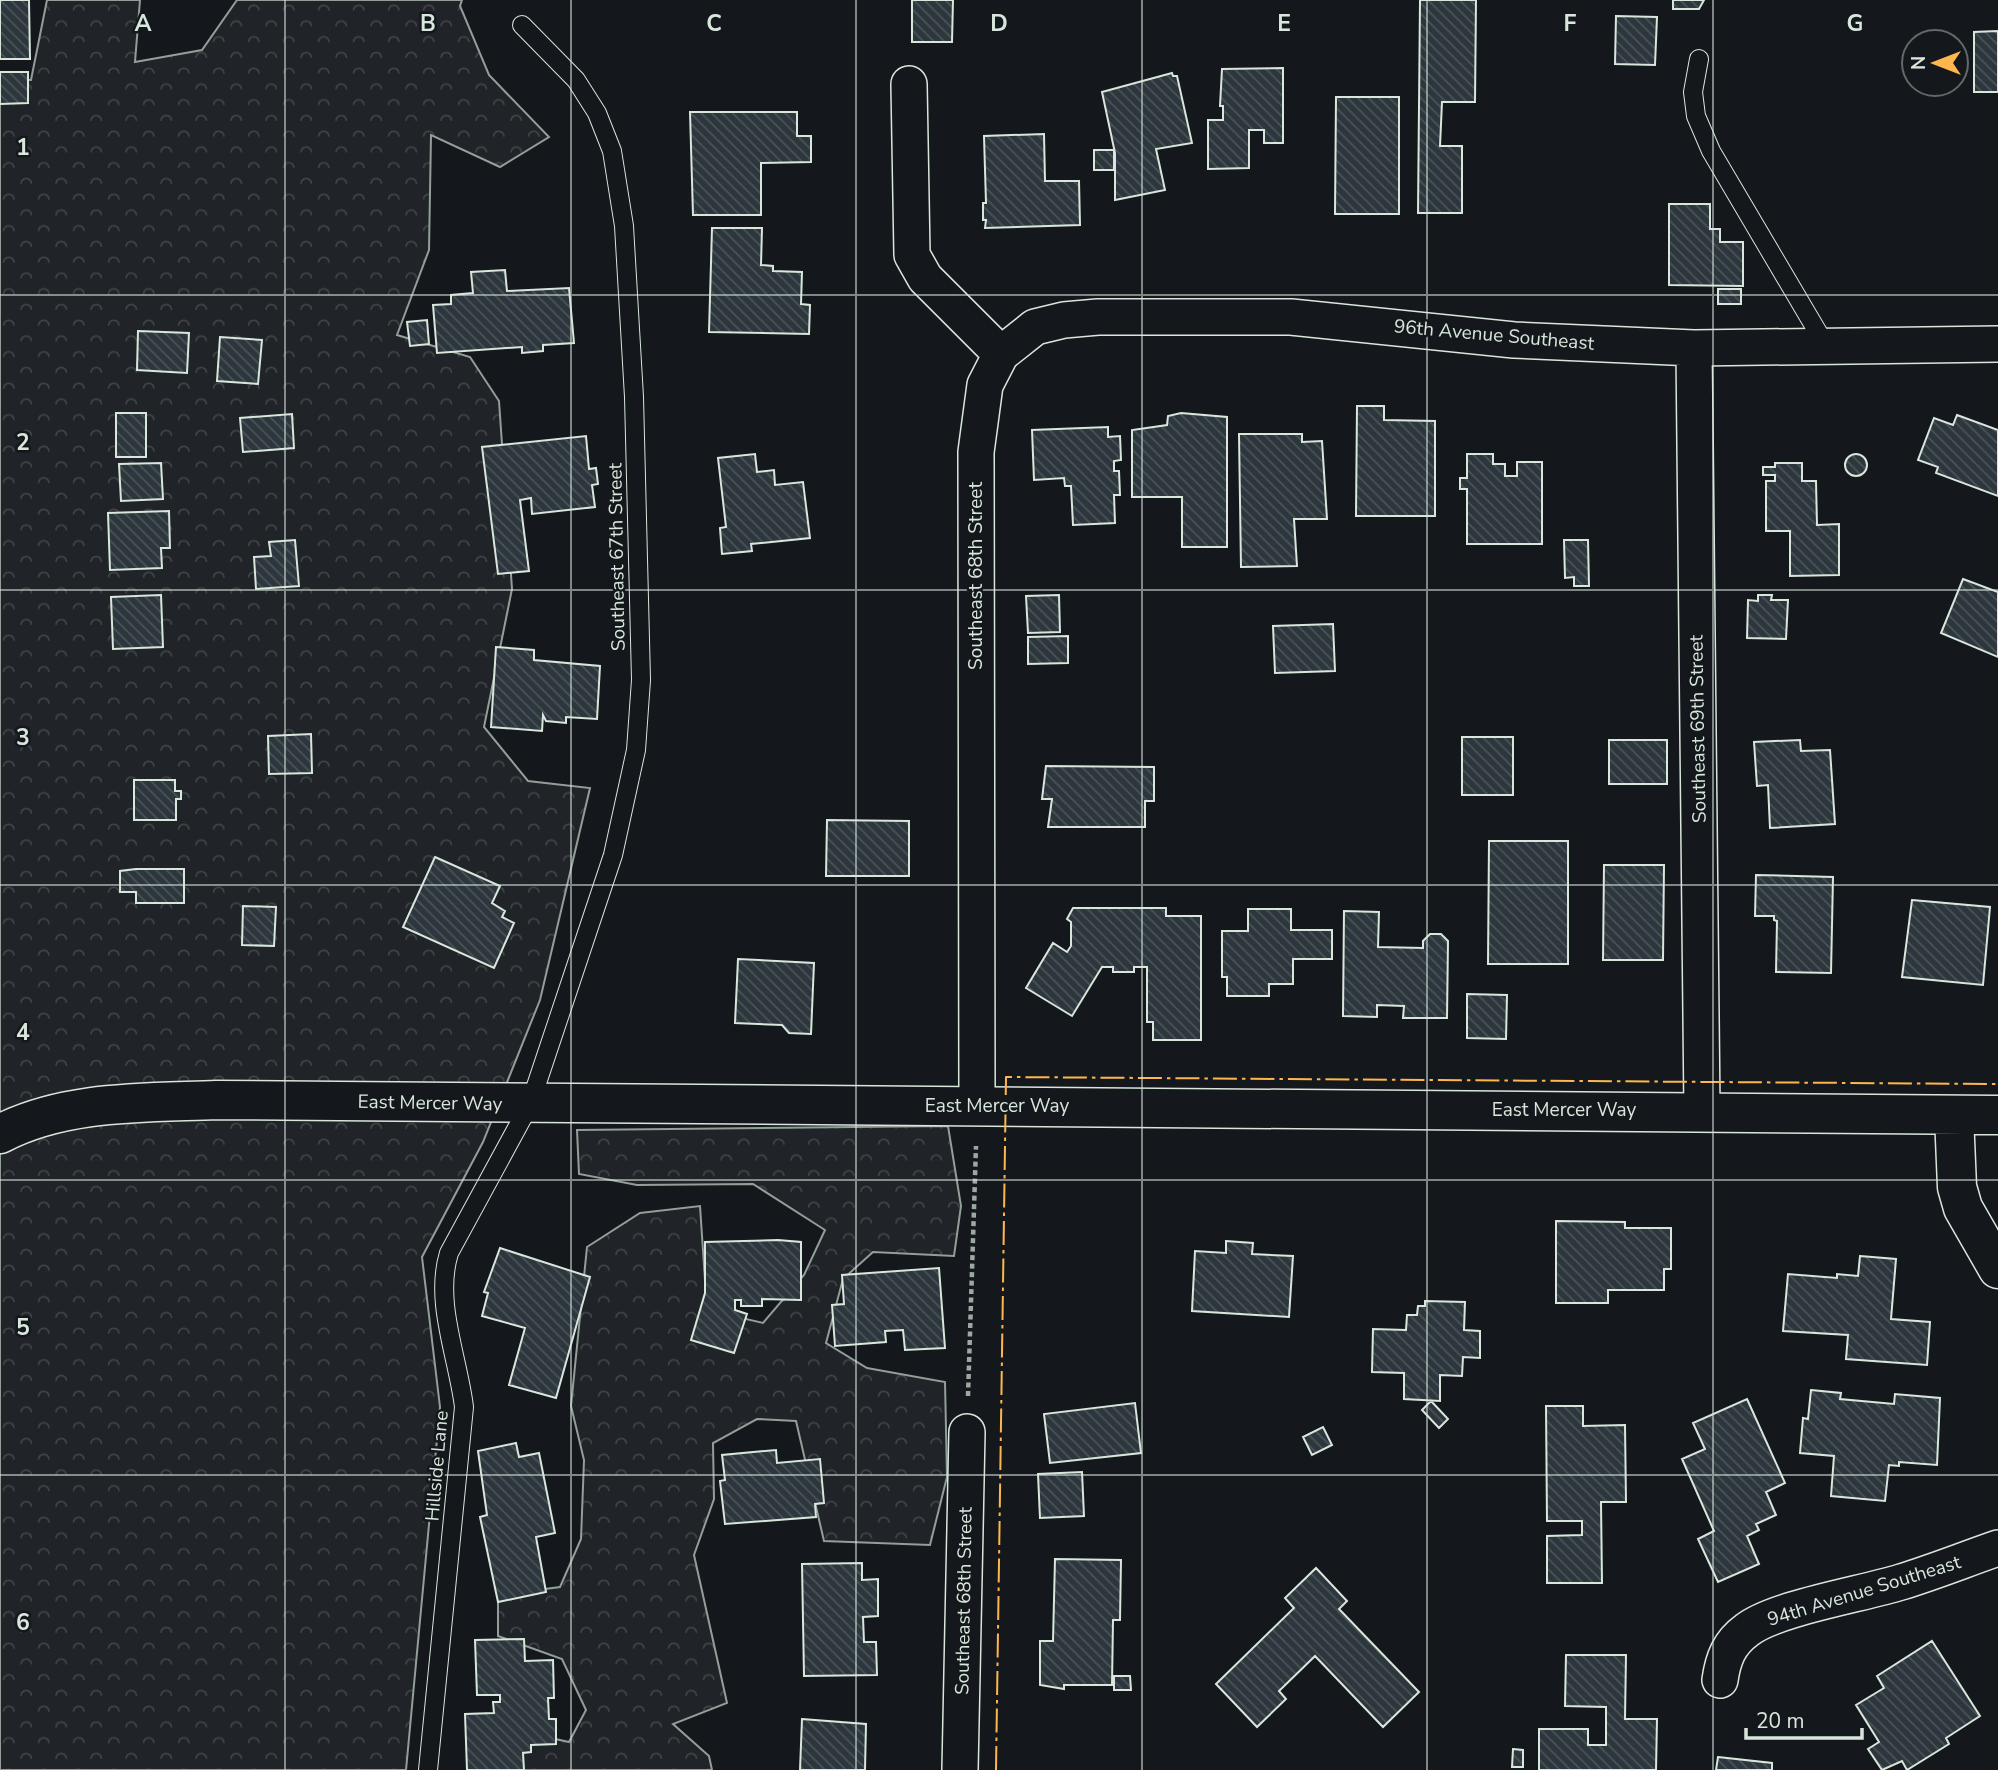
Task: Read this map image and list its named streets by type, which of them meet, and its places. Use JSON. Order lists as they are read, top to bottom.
{
  "streets": {
    "street": [
      "96th Avenue Southeast",
      "Southeast 68th Street",
      "Southeast 69th Street",
      "East Mercer Way",
      "94th Avenue Southeast"
    ],
    "lane": ["Southeast 67th Street", "Hillside Lane"]
  },
  "crossings": [
    ["96th Avenue Southeast", "Southeast 68th Street"],
    ["96th Avenue Southeast", "Southeast 69th Street"],
    ["Southeast 67th Street", "East Mercer Way"],
    ["Southeast 67th Street", "Hillside Lane"],
    ["Southeast 68th Street", "East Mercer Way"],
    ["Southeast 69th Street", "East Mercer Way"],
    ["East Mercer Way", "Hillside Lane"]
  ],
  "scale_bar": "20 m",
  "north": "left",
  "grid": {
    "columns": [
      "A",
      "B",
      "C",
      "D",
      "E",
      "F",
      "G"
    ],
    "rows": [
      "1",
      "2",
      "3",
      "4",
      "5",
      "6"
    ]
  }
}
